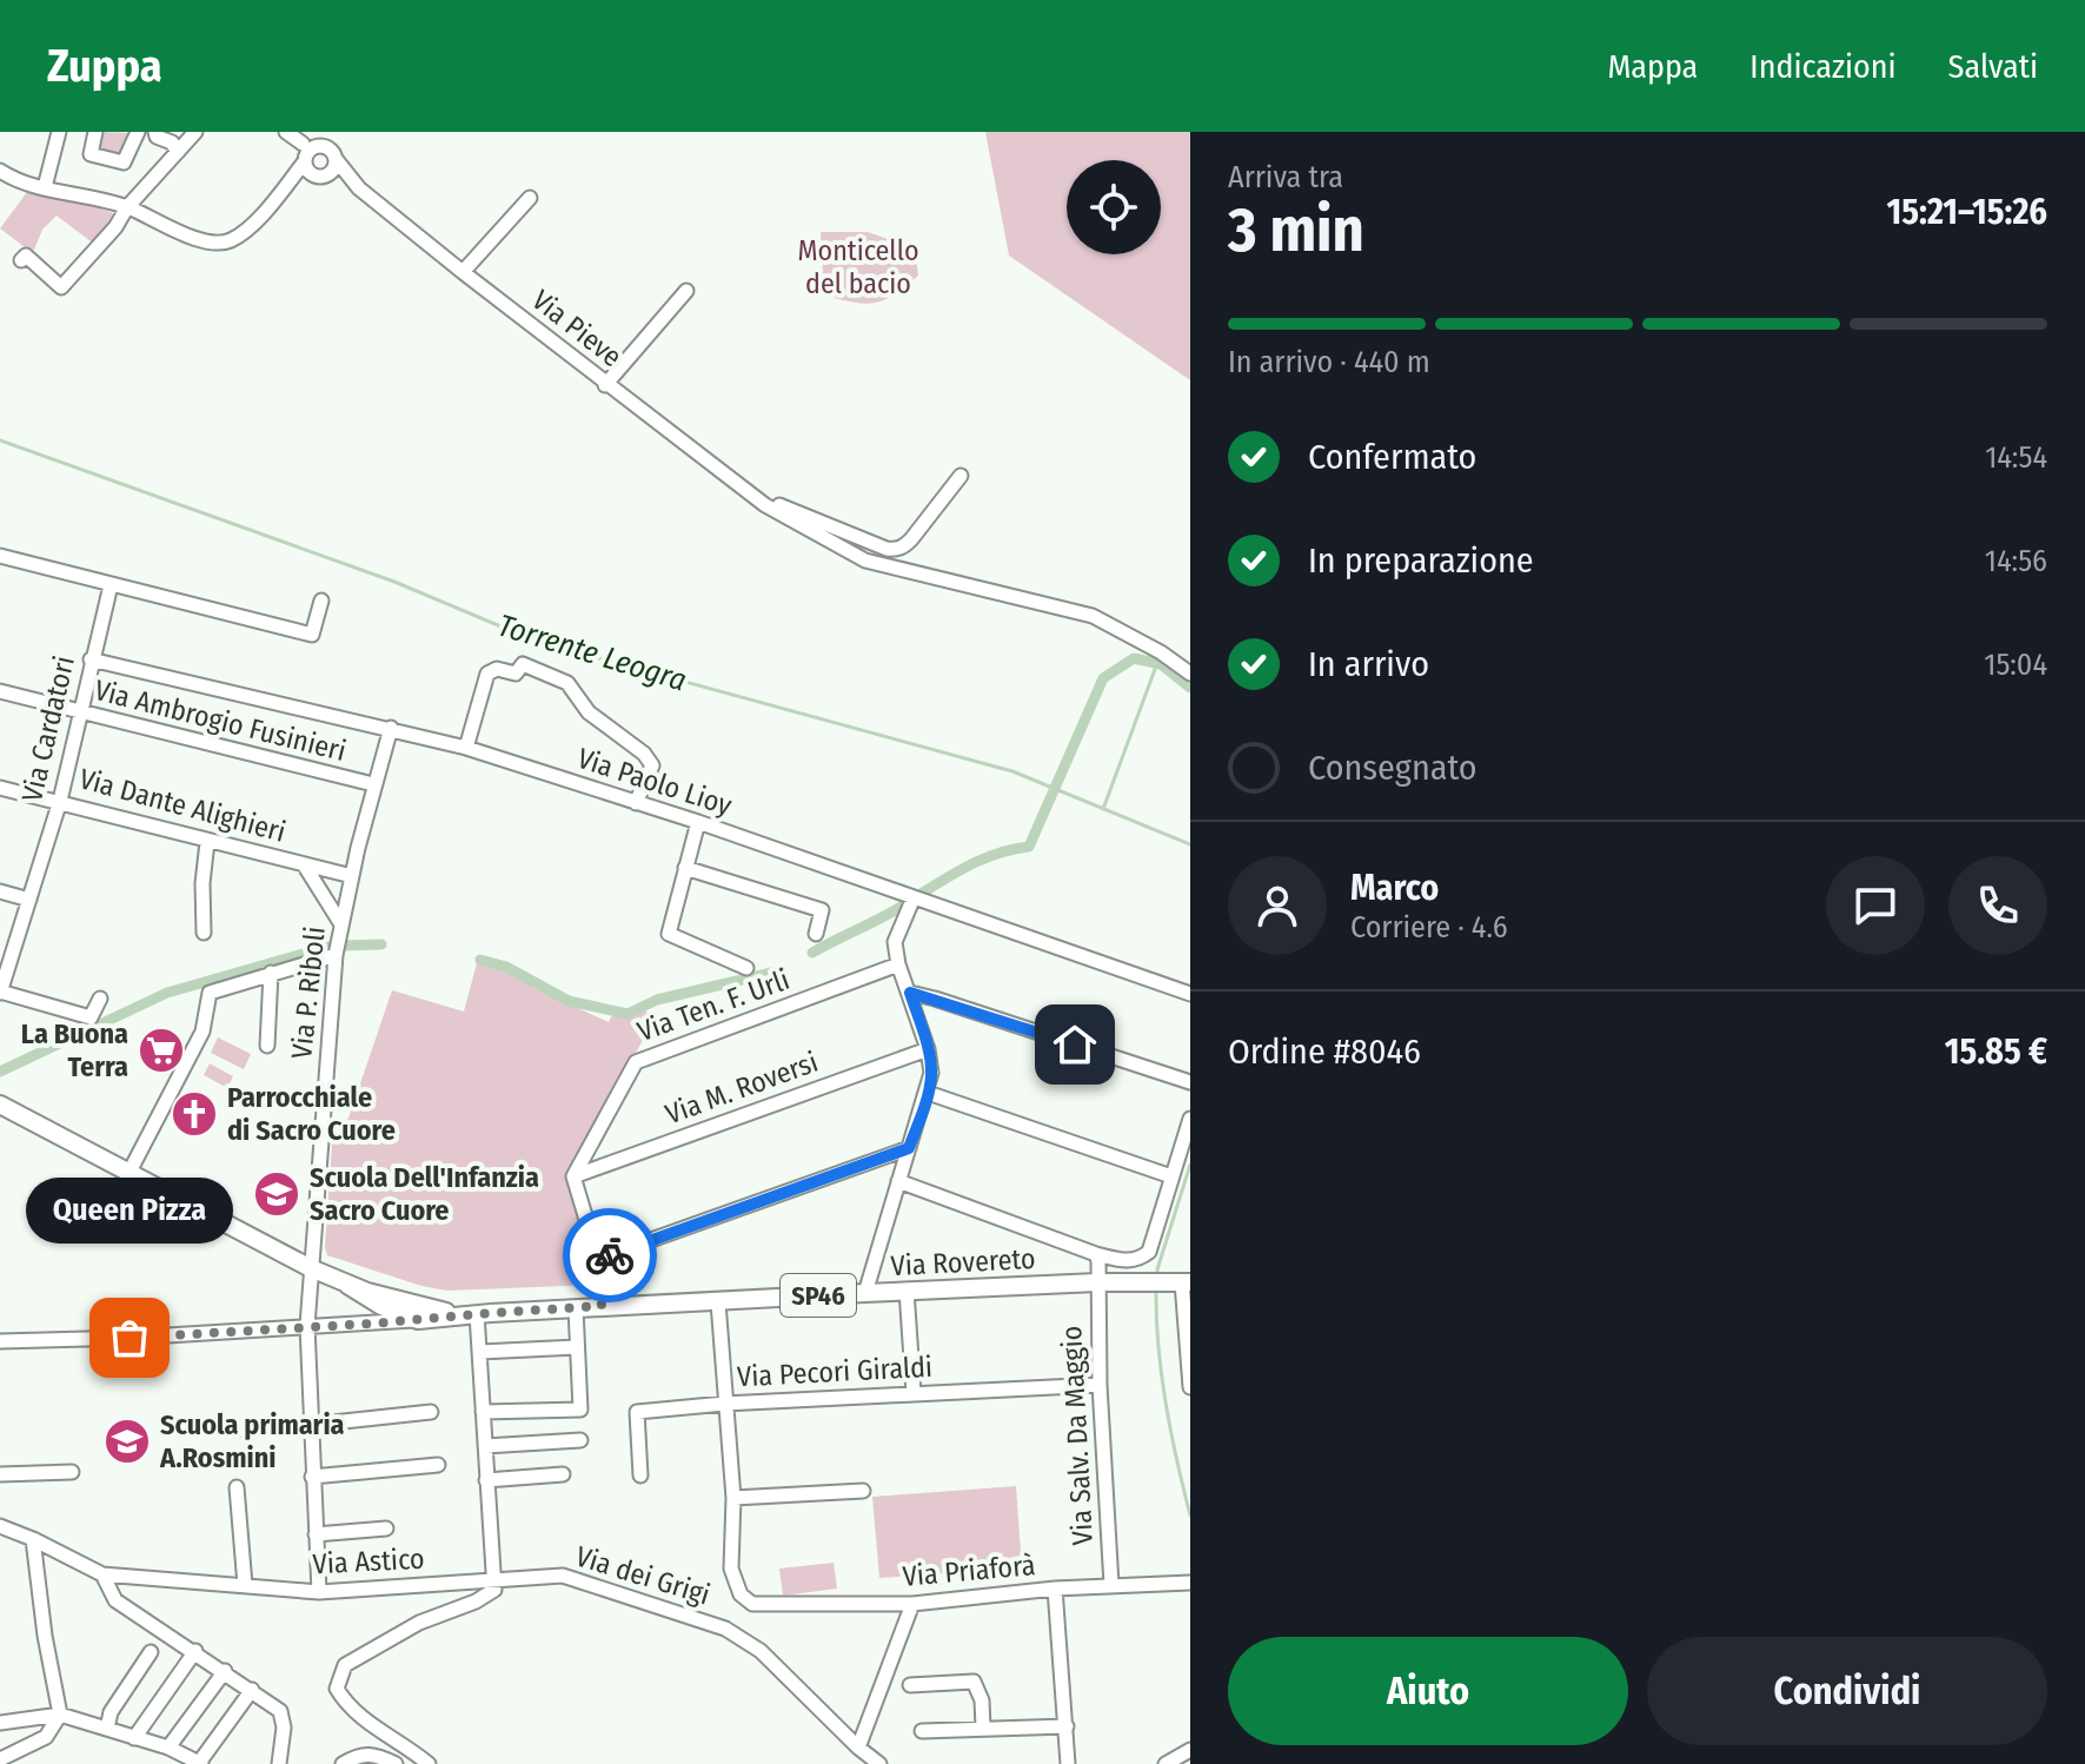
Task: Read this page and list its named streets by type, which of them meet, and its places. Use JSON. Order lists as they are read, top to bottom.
{
  "streets": {
    "main road": ["Via Rovereto", "SP46"],
    "street": [
      "Via Pieve",
      "Via Ambrogio Fusinieri",
      "Via Cardatori",
      "Via Paolo Lioy",
      "Via Dante Alighieri",
      "Via P. Riboli",
      "Via Ten. F. Urli",
      "Via M. Roversi",
      "Via Pecori Giraldi",
      "Via Salv. Da Maggio",
      "Via Astico",
      "Via Priaforà",
      "Via dei Grigi"
    ]
  },
  "crossings": [
    ["Via Ambrogio Fusinieri", "Via Cardatori"],
    ["Via Ambrogio Fusinieri", "Via P. Riboli"],
    ["Via Cardatori", "Via Paolo Lioy"],
    ["Via Cardatori", "Via Dante Alighieri"],
    ["Via Paolo Lioy", "Via P. Riboli"],
    ["Via Dante Alighieri", "Via P. Riboli"],
    ["Via P. Riboli", "Via Rovereto"],
    ["Via P. Riboli", "SP46"],
    ["Via P. Riboli", "Via Astico"],
    ["Via Ten. F. Urli", "Via M. Roversi"],
    ["Via Rovereto", "SP46"],
    ["Via Rovereto", "Via Salv. Da Maggio"],
    ["Via Pecori Giraldi", "Via Salv. Da Maggio"],
    ["Via Salv. Da Maggio", "Via Priaforà"],
    ["Via Astico", "Via dei Grigi"]
  ],
  "water": ["Torrente Leogra"],
  "parks": ["Monticello del bacio"],
  "places": {
    "supermarket": ["La Buona Terra"],
    "church": ["Parrocchiale di Sacro Cuore"],
    "school or university": ["Scuola Dell'Infanzia Sacro Cuore", "Scuola primaria A.Rosmini"],
    "other": ["Queen Pizza"]
  },
  "page": {
    "header": "Zuppa",
    "nav": ["Mappa", "Indicazioni", "Salvati"],
    "heading": ["3 min", "Arriva tra", "15:21–15:26"],
    "panel": [
      "Marco",
      "Corriere · 4.6",
      "Ordine #8046",
      "15.85 €"
    ],
    "bar": "In arrivo · 440 m",
    "list": [
      ["Confermato", "14:54"],
      ["In preparazione", "14:56"],
      ["In arrivo", "15:04"],
      "Consegnato"
    ],
    "bubble": "Queen Pizza",
    "buttons": ["Aiuto", "Condividi"]
  }
}
